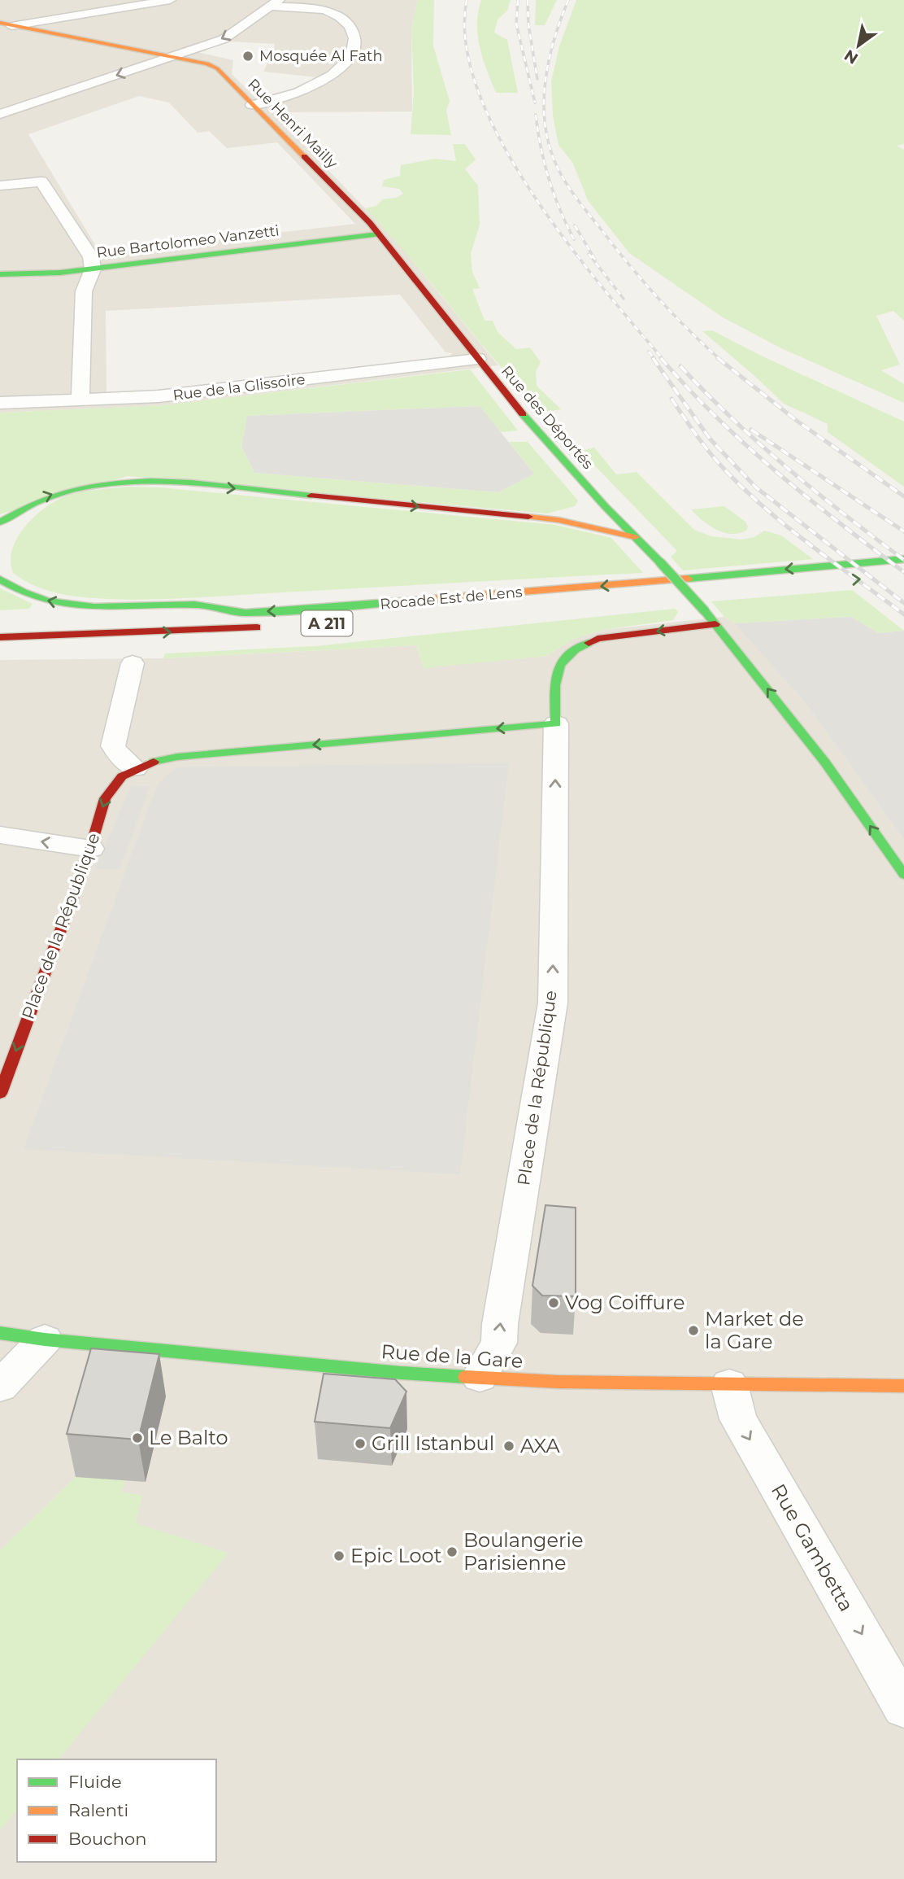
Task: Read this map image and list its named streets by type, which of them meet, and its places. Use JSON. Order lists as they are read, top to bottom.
{
  "streets": {
    "main road": [
      "Rue Henri Mailly",
      "Rue Bartolomeo Vanzetti",
      "Rue des Déportés",
      "Rocade Est de Lens",
      "A 211",
      "Place de la République",
      "Rue de la Gare"
    ],
    "street": ["Rue de la Glissoire", "Rue Gambetta"]
  },
  "crossings": [
    ["Rue Henri Mailly", "Rue Bartolomeo Vanzetti"],
    ["Rue Henri Mailly", "Rue des Déportés"],
    ["Rue Bartolomeo Vanzetti", "Rue des Déportés"],
    ["Rue de la Glissoire", "Rue des Déportés"],
    ["Rue des Déportés", "Place de la République"],
    ["Rocade Est de Lens", "A 211"],
    ["Place de la République", "Rue de la Gare"],
    ["Rue de la Gare", "Rue Gambetta"]
  ],
  "one_way": ["Rue Gambetta"],
  "places": [
    "Mosquée Al Fath",
    "Vog Coiffure",
    "Market de la Gare",
    "Le Balto",
    "Grill Istanbul",
    "AXA",
    "Boulangerie Parisienne",
    "Epic Loot"
  ],
  "legend": ["Fluide", "Ralenti", "Bouchon"],
  "north": "bottom left"
}
